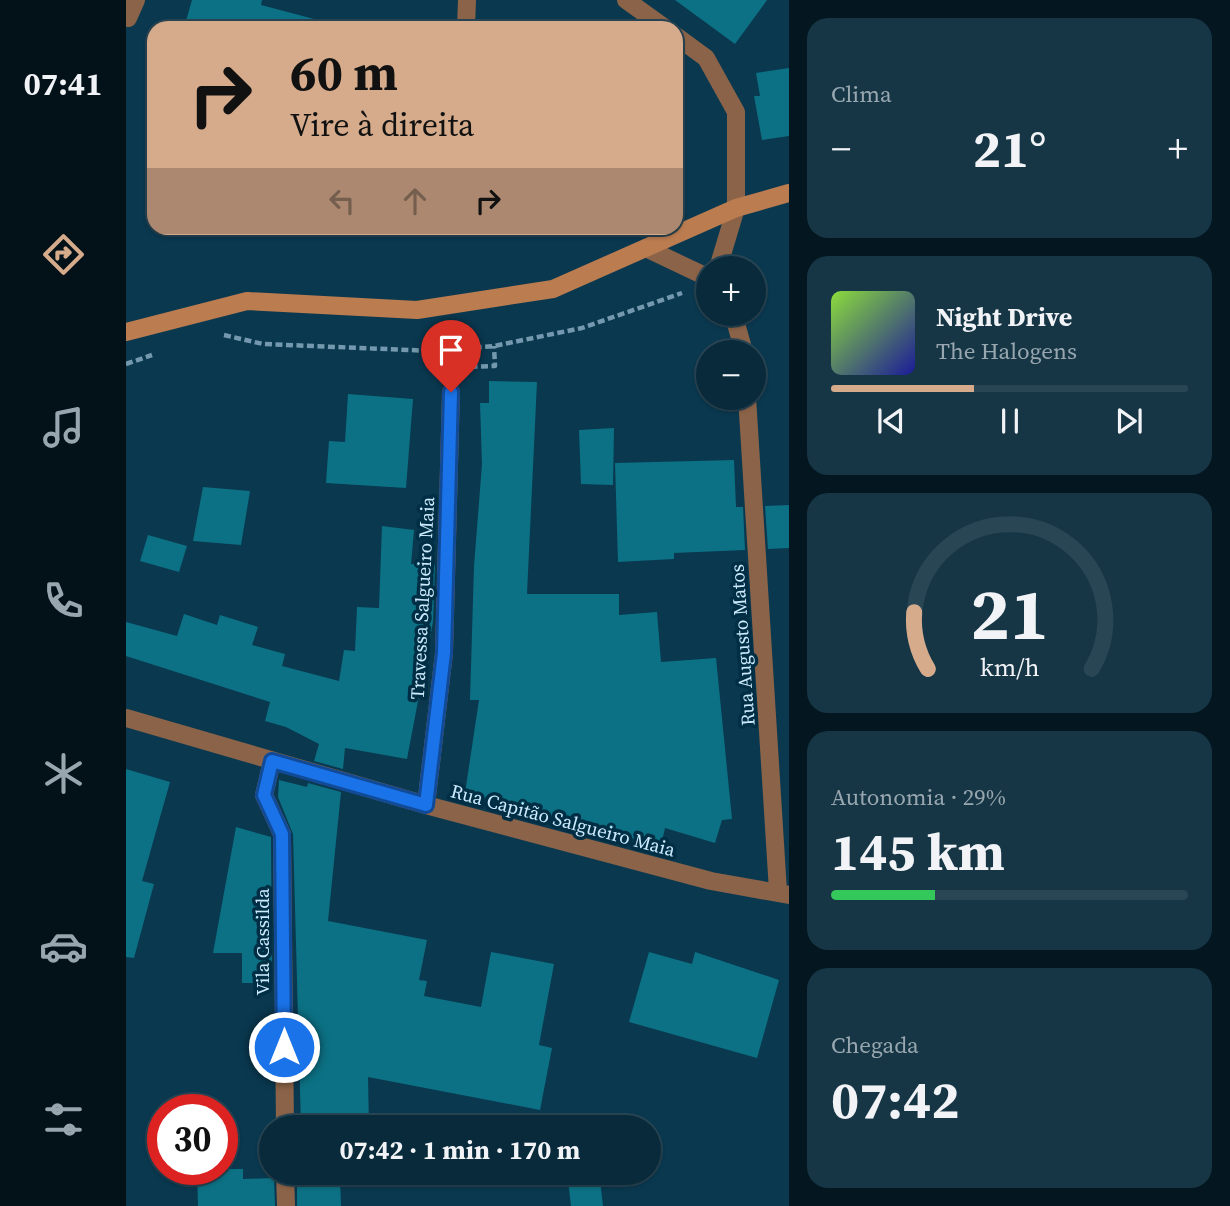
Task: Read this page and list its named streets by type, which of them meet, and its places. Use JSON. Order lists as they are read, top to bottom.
{
  "streets": {
    "street": [
      "Travessa Salgueiro Maia",
      "Rua Augusto Matos",
      "Rua Capitão Salgueiro Maia",
      "Vila Cassilda"
    ]
  },
  "crossings": [
    ["Travessa Salgueiro Maia", "Rua Capitão Salgueiro Maia"],
    ["Rua Augusto Matos", "Rua Capitão Salgueiro Maia"],
    ["Rua Capitão Salgueiro Maia", "Vila Cassilda"]
  ],
  "page": {
    "tabs": "07:41",
    "tile": [
      "Clima",
      ["Autonomia · 29%", "145 km"],
      ["Chegada", "07:42"]
    ],
    "turn": ["60 m", "Vire à direita"],
    "heat": ["−", "21°", "+"],
    "map_buttons": ["+", "−"],
    "song": ["Night Drive", "The Halogens"],
    "limit": "30",
    "trip": "07:42 · 1 min · 170 m",
    "gauge": ["21", "km/h"]
  }
}
